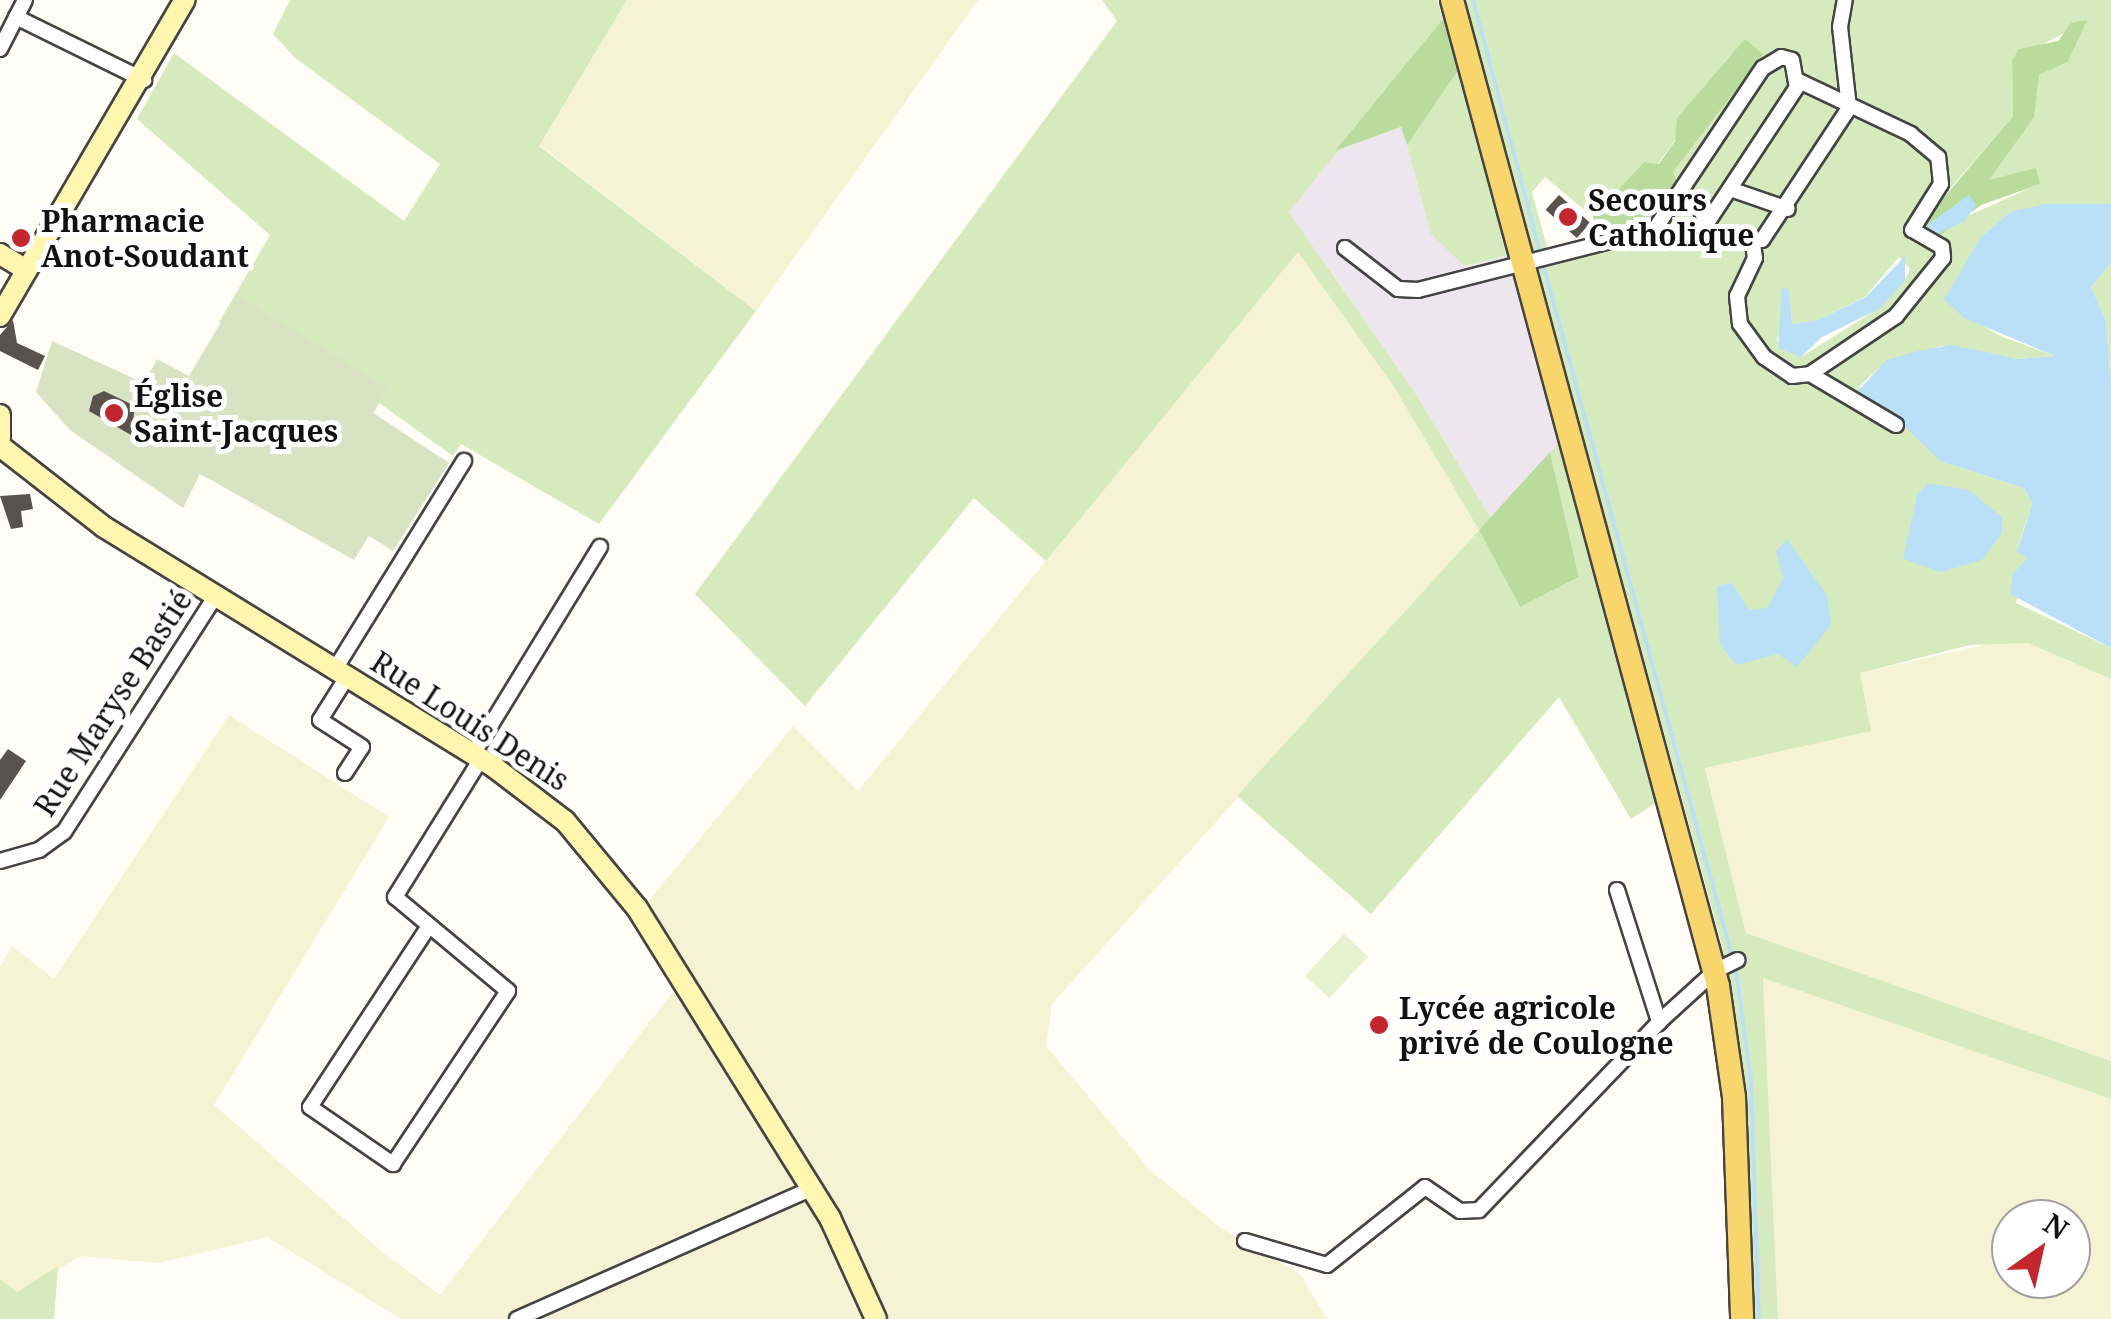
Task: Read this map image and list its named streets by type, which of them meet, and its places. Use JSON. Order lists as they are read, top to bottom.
{
  "streets": {
    "street": ["Rue Maryse Bastié", "Rue Louis Denis"]
  },
  "crossings": [
    ["Rue Maryse Bastié", "Rue Louis Denis"]
  ],
  "places": [
    "Secours Catholique",
    "Pharmacie Anot-Soudant",
    "Église Saint-Jacques",
    "Lycée agricole privé de Coulogne"
  ],
  "north": "top right"
}
